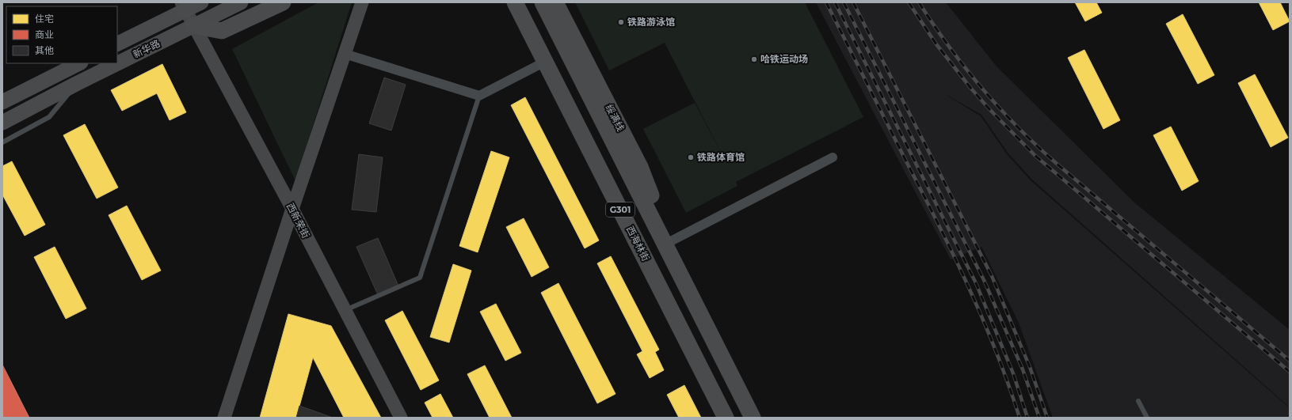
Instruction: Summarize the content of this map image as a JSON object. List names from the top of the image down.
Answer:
{
  "streets": {
    "highway": ["绥满线", "G301", "西海林街"],
    "main road": ["新华路"],
    "street": ["西新荣街"]
  },
  "crossings": [
    ["新华路", "西新荣街"],
    ["绥满线", "G301"]
  ],
  "places": ["铁路游泳馆", "哈铁运动场", "铁路体育馆"],
  "legend": ["住宅", "商业", "其他"]
}
